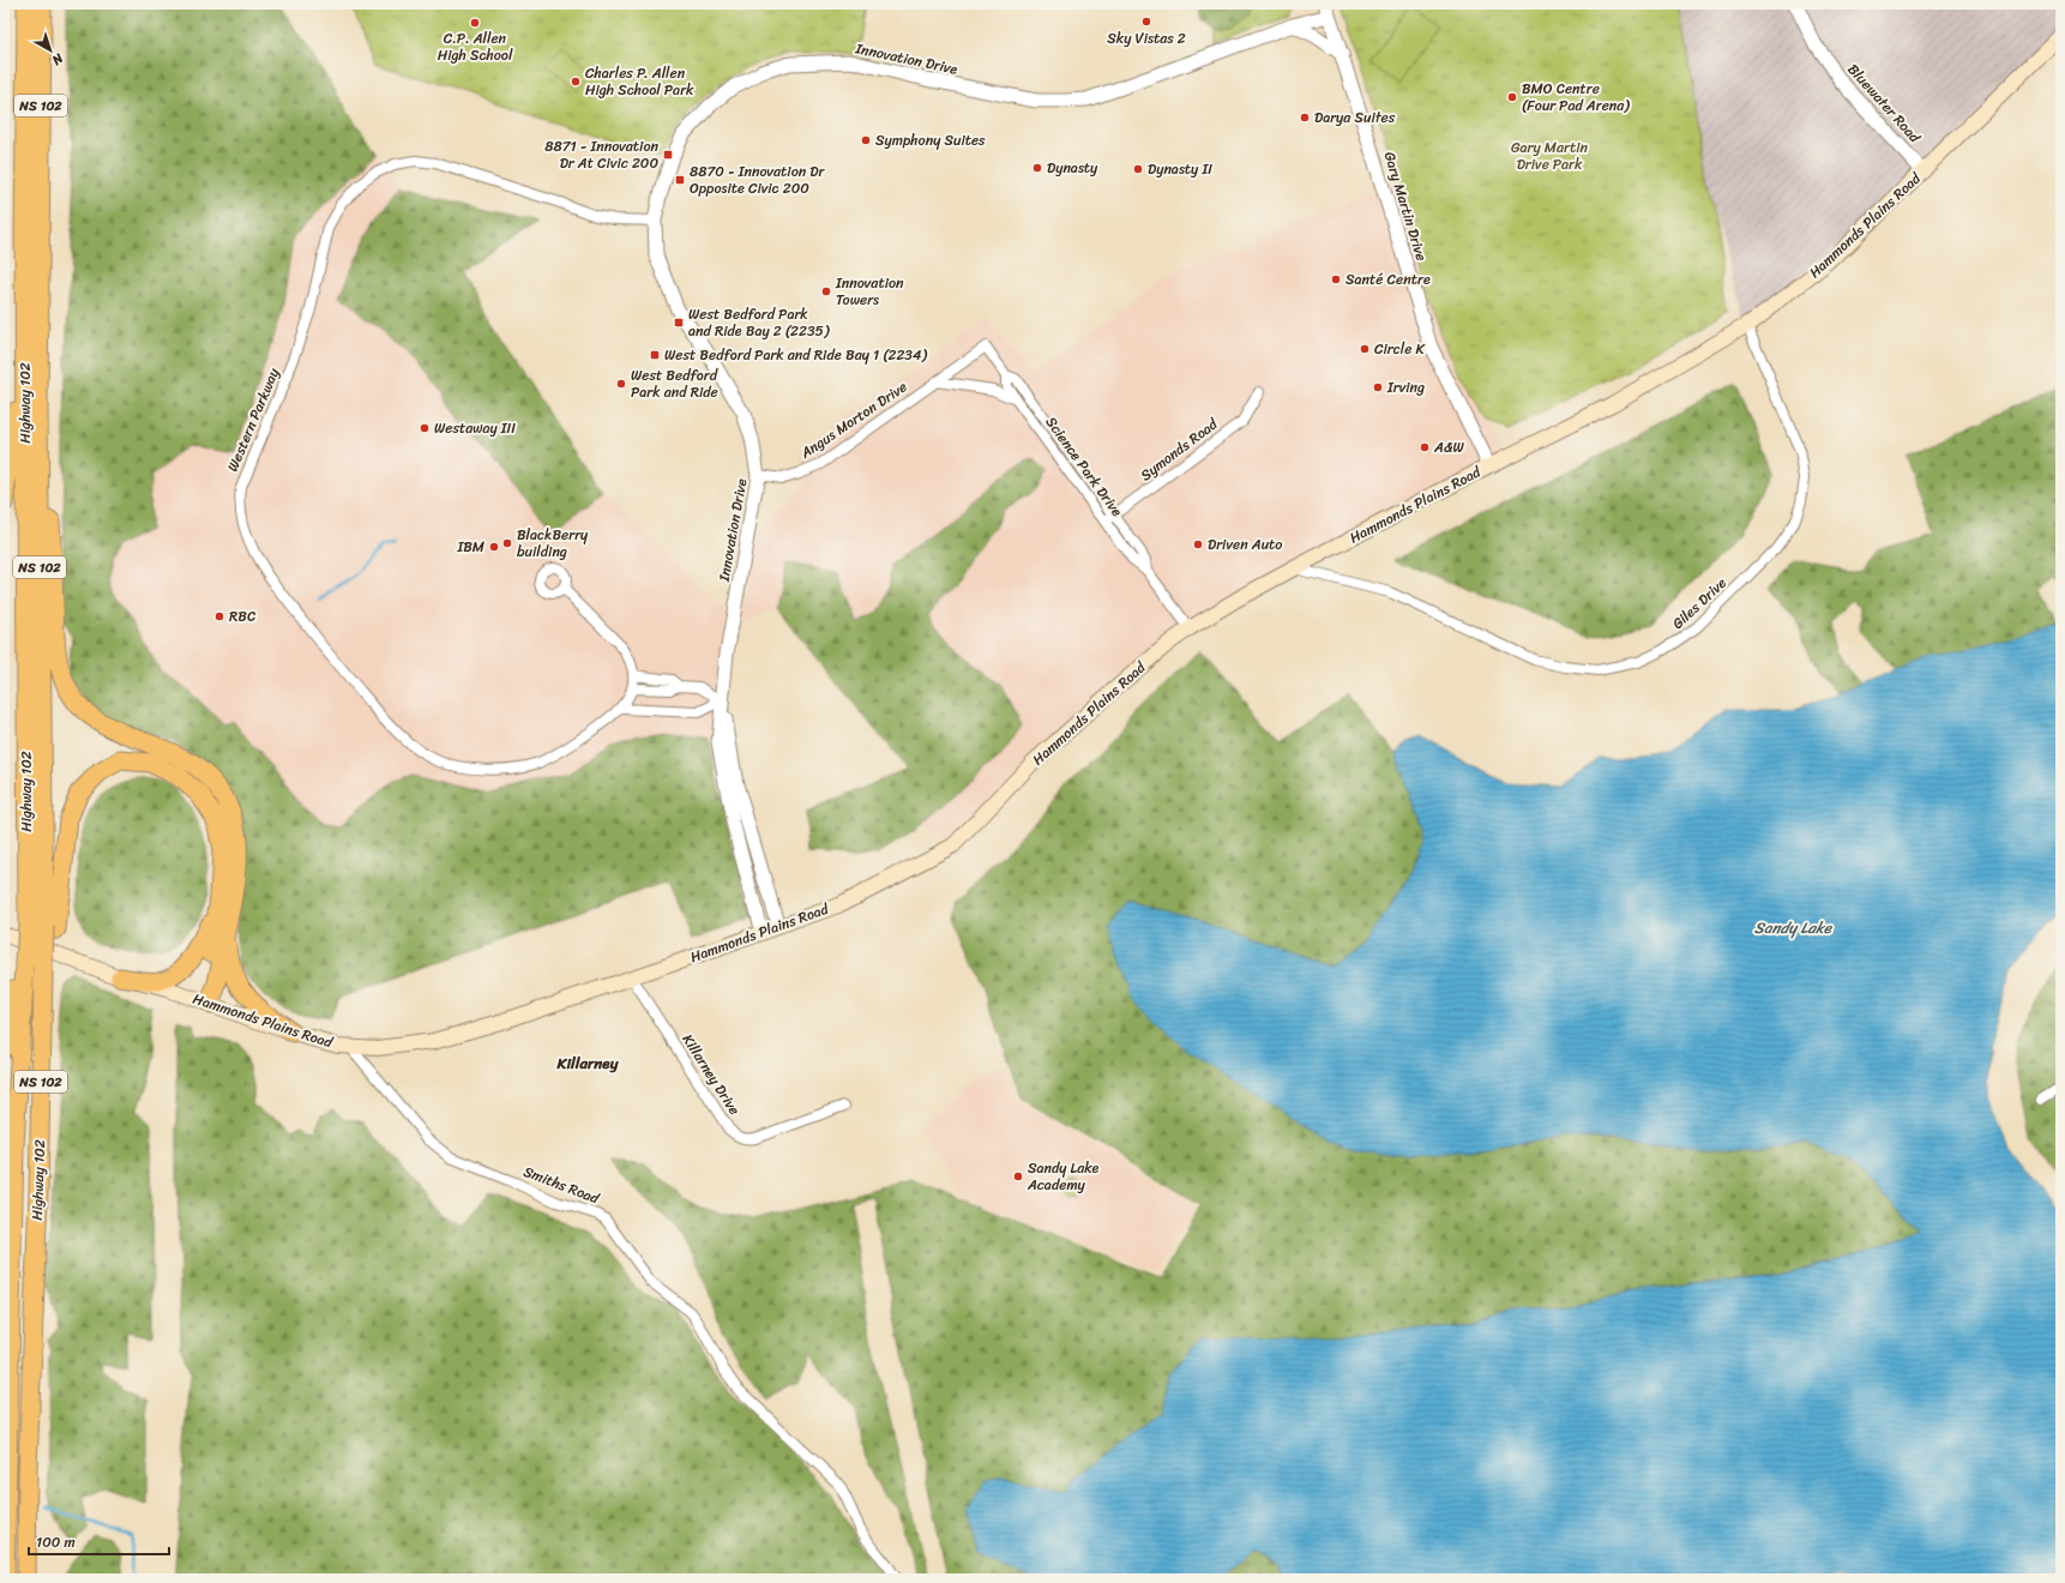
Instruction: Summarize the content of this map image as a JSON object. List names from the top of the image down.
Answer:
{
  "streets": {
    "highway": ["NS 102", "Highway 102"],
    "main road": ["Hammonds Plains Road"],
    "street": [
      "Innovation Drive",
      "Bluewater Road",
      "Gary Martin Drive",
      "Western Parkway",
      "Angus Morton Drive",
      "Symonds Road",
      "Science Park Drive",
      "Giles Drive",
      "Killarney Drive",
      "Smiths Road"
    ]
  },
  "crossings": [
    ["Innovation Drive", "Gary Martin Drive"],
    ["Innovation Drive", "Hammonds Plains Road"],
    ["Innovation Drive", "Western Parkway"],
    ["Innovation Drive", "Angus Morton Drive"],
    ["Bluewater Road", "Hammonds Plains Road"],
    ["Gary Martin Drive", "Hammonds Plains Road"],
    ["Hammonds Plains Road", "Science Park Drive"],
    ["Hammonds Plains Road", "Giles Drive"],
    ["Hammonds Plains Road", "Killarney Drive"],
    ["Hammonds Plains Road", "Smiths Road"],
    ["Angus Morton Drive", "Science Park Drive"],
    ["Symonds Road", "Science Park Drive"]
  ],
  "districts": ["Killarney"],
  "water": ["Sandy Lake"],
  "parks": ["Gary Martin Drive Park"],
  "places": {
    "other": [
      "Sky Vistas 2",
      "C.P. Allen High School",
      "Charles P. Allen High School Park",
      "BMO Centre (Four Pad Arena)",
      "Darya Suites",
      "Symphony Suites",
      "Dynasty",
      "Dynasty II",
      "Santé Centre",
      "Innovation Towers",
      "Circle K",
      "West Bedford Park and Ride",
      "Irving",
      "Westaway III",
      "A&W",
      "BlackBerry building",
      "Driven Auto",
      "IBM",
      "RBC",
      "Sandy Lake Academy"
    ],
    "transit": [
      "8871 - Innovation Dr At Civic 200",
      "8870 - Innovation Dr Opposite Civic 200",
      "West Bedford Park and Ride Bay 2 (2235)",
      "West Bedford Park and Ride Bay 1 (2234)"
    ]
  },
  "scale_bar": "100 m",
  "north": "bottom right"
}
